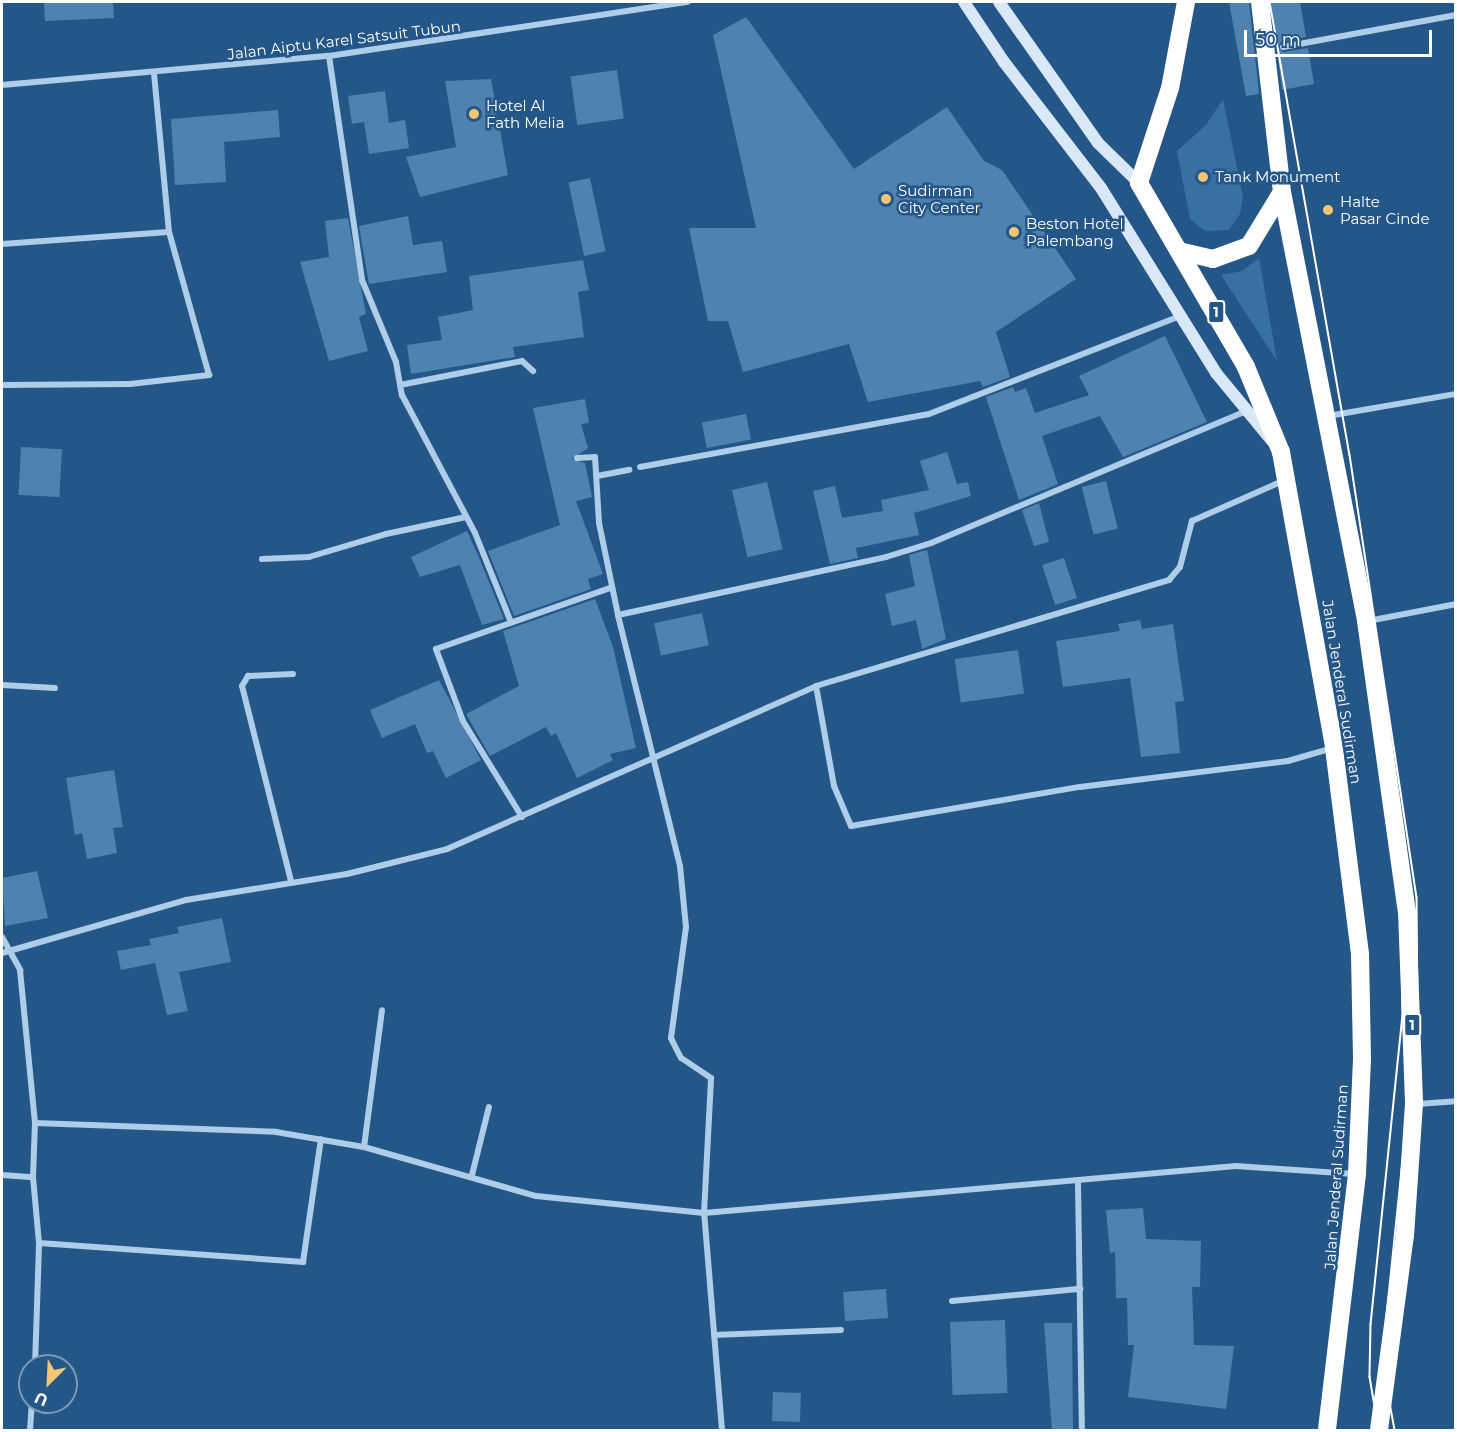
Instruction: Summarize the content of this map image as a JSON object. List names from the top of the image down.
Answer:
{
  "streets": {
    "highway": ["1", "Jalan Jenderal Sudirman"],
    "street": ["Jalan Aiptu Karel Satsuit Tubun"]
  },
  "places": [
    "Hotel Al Fath Melia",
    "Tank Monument",
    "Sudirman City Center",
    "Halte Pasar Cinde",
    "Beston Hotel Palembang"
  ],
  "scale_bar": "50 m",
  "north": "bottom left"
}
